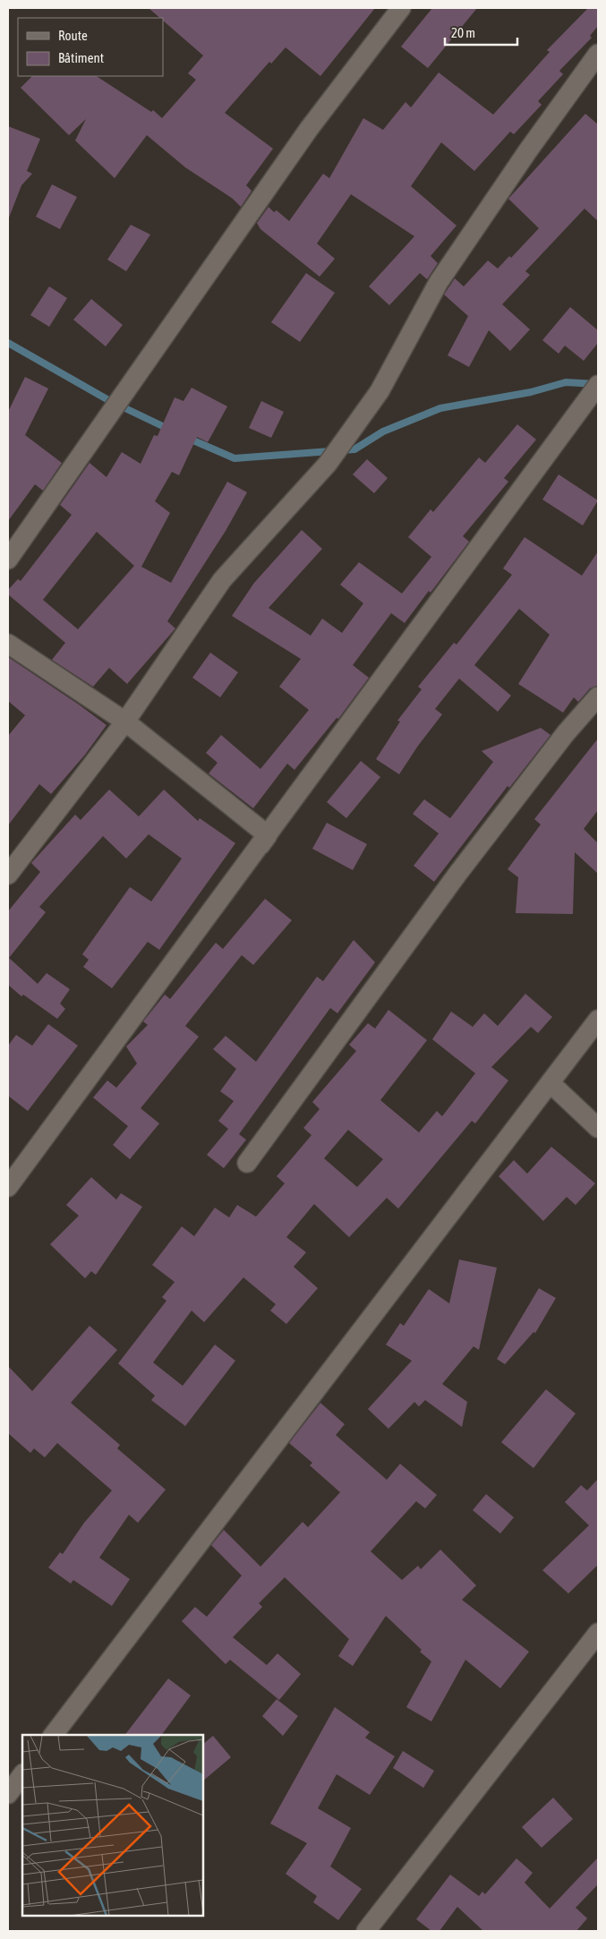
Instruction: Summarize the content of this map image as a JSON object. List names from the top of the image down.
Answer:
{
  "legend": ["Route", "Bâtiment"],
  "scale_bar": "20 m"
}
